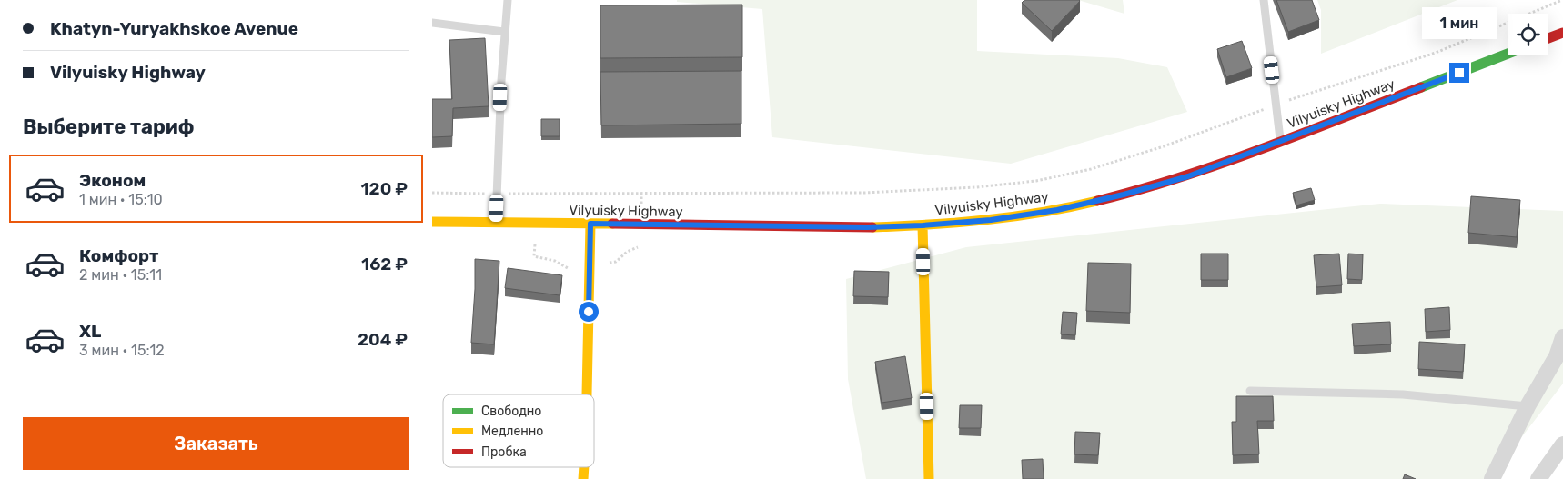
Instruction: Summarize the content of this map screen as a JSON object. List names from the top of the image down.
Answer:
{
  "streets": {
    "main road": ["Vilyuisky Highway"]
  },
  "legend": ["Свободно", "Медленно", "Пробка"],
  "page": {
    "banner": ["Khatyn-Yuryakhskoe Avenue", "Vilyuisky Highway"],
    "bubble": "1 мин",
    "heading": "Выберите тариф",
    "list": [
      {
        "name": "Эконом",
        "note": "1 мин · 15:10",
        "value": "120 ₽"
      },
      {
        "name": "Комфорт",
        "note": "2 мин · 15:11",
        "value": "162 ₽"
      },
      {
        "name": "XL",
        "note": "3 мин · 15:12",
        "value": "204 ₽"
      }
    ],
    "buttons": "Заказать"
  }
}
